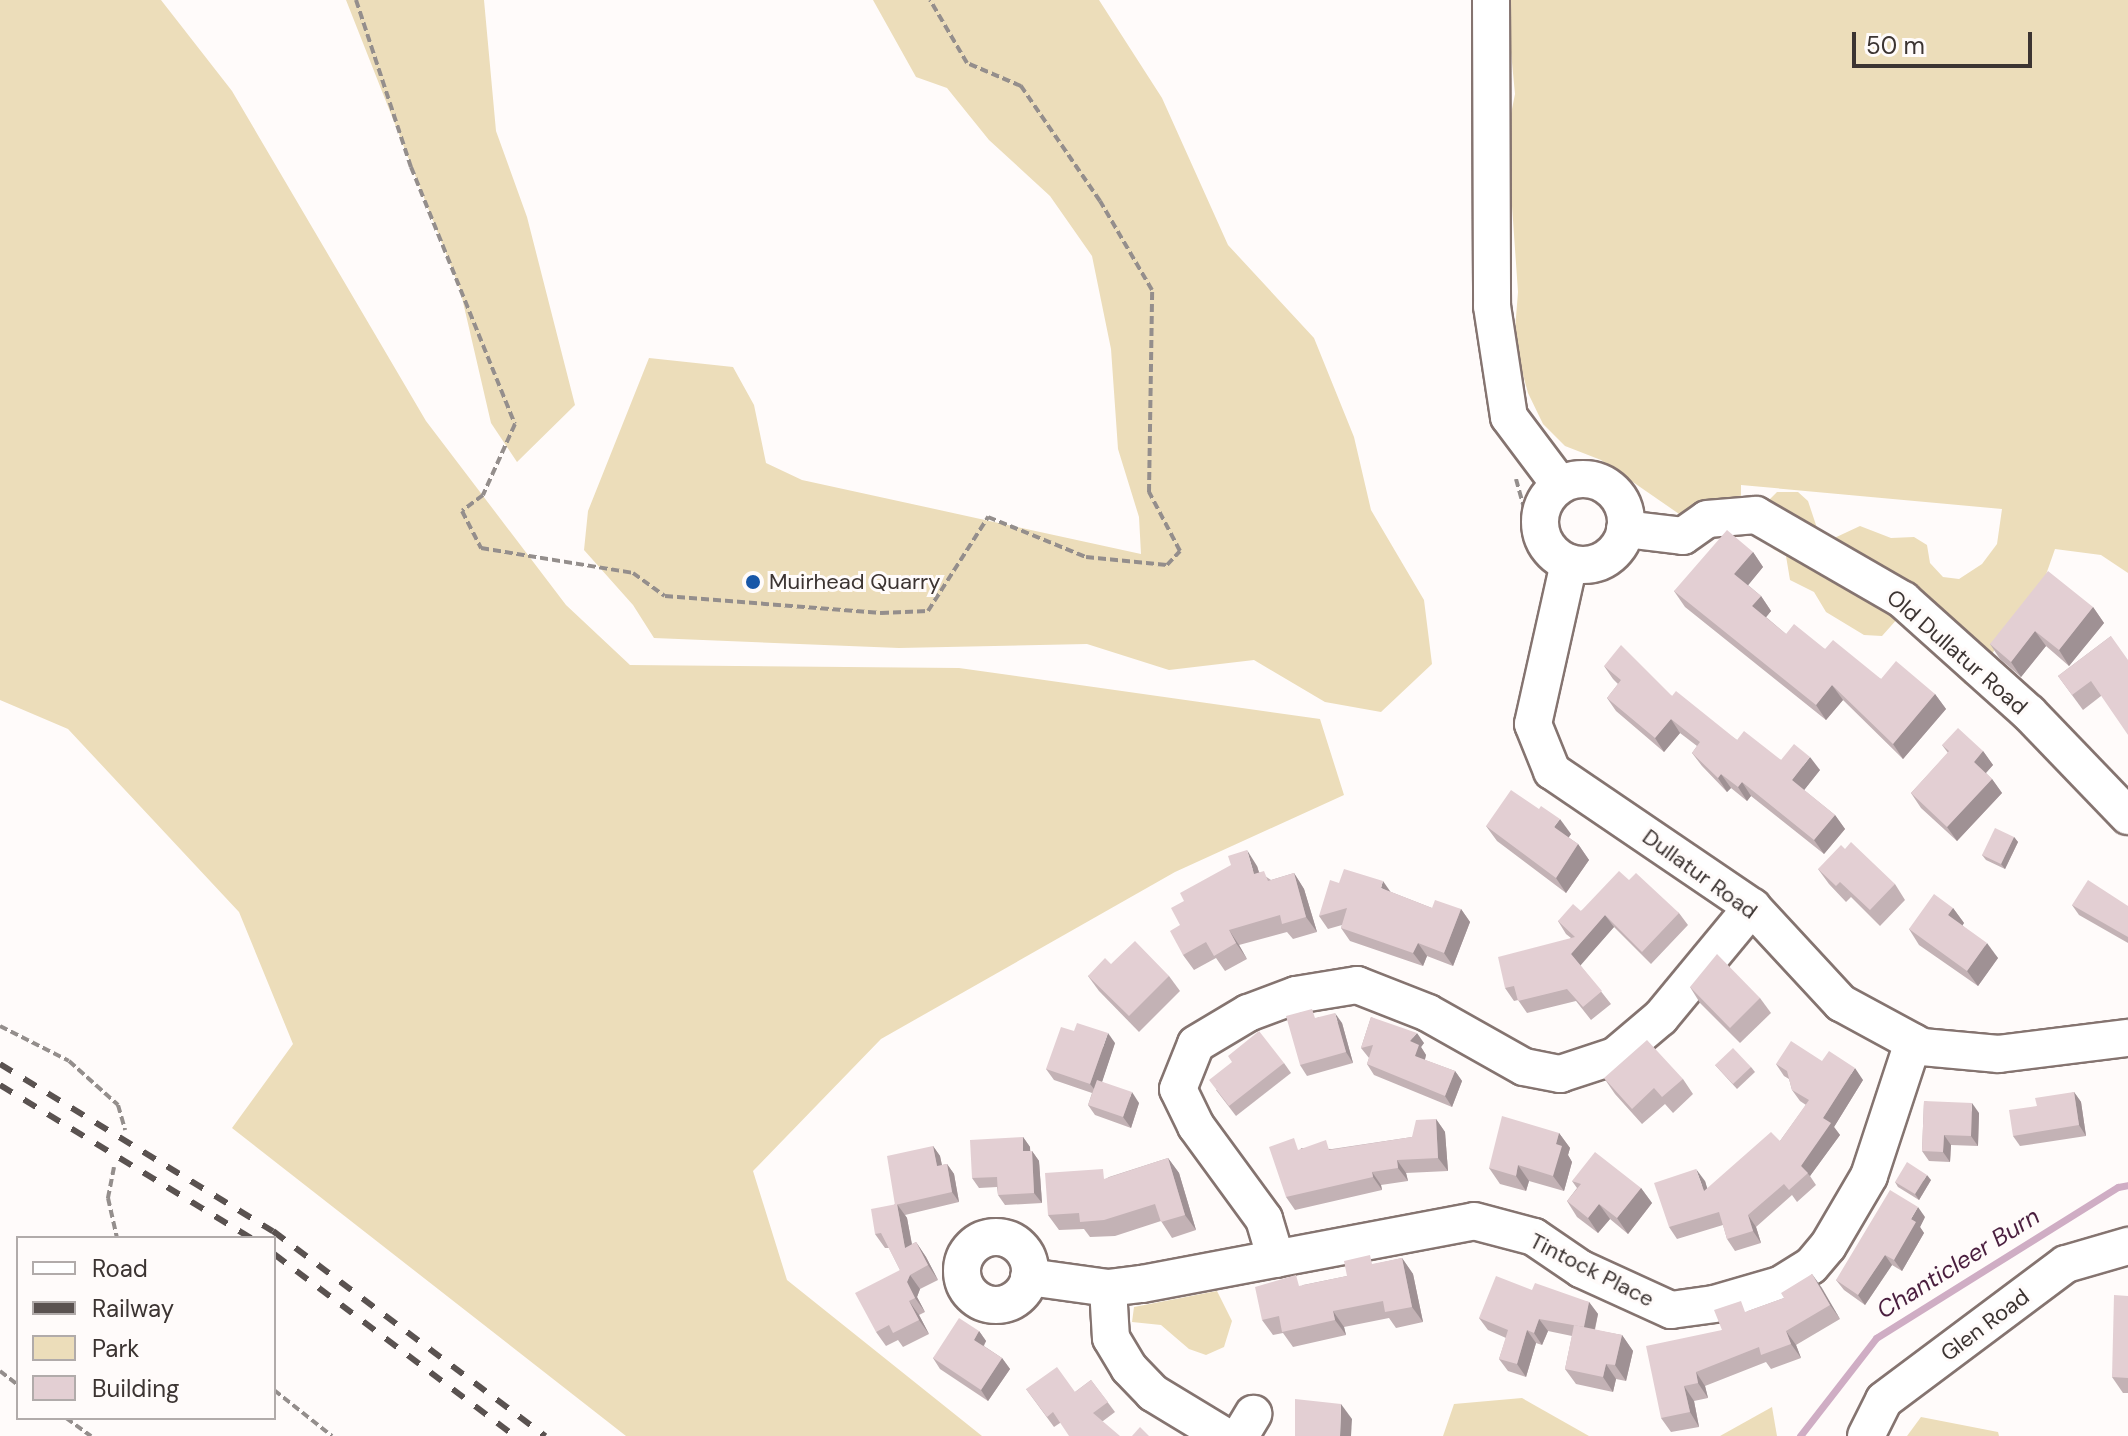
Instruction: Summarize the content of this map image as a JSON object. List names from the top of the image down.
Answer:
{
  "streets": {
    "street": [
      "Old Dullatur Road",
      "Dullatur Road",
      "Tintock Place",
      "Glen Road"
    ]
  },
  "crossings": [
    ["Old Dullatur Road", "Dullatur Road"],
    ["Dullatur Road", "Tintock Place"]
  ],
  "water": ["Chanticleer Burn"],
  "places": ["Muirhead Quarry"],
  "legend": [
    "Road",
    "Railway",
    "Park",
    "Building"
  ],
  "scale_bar": "50 m"
}
